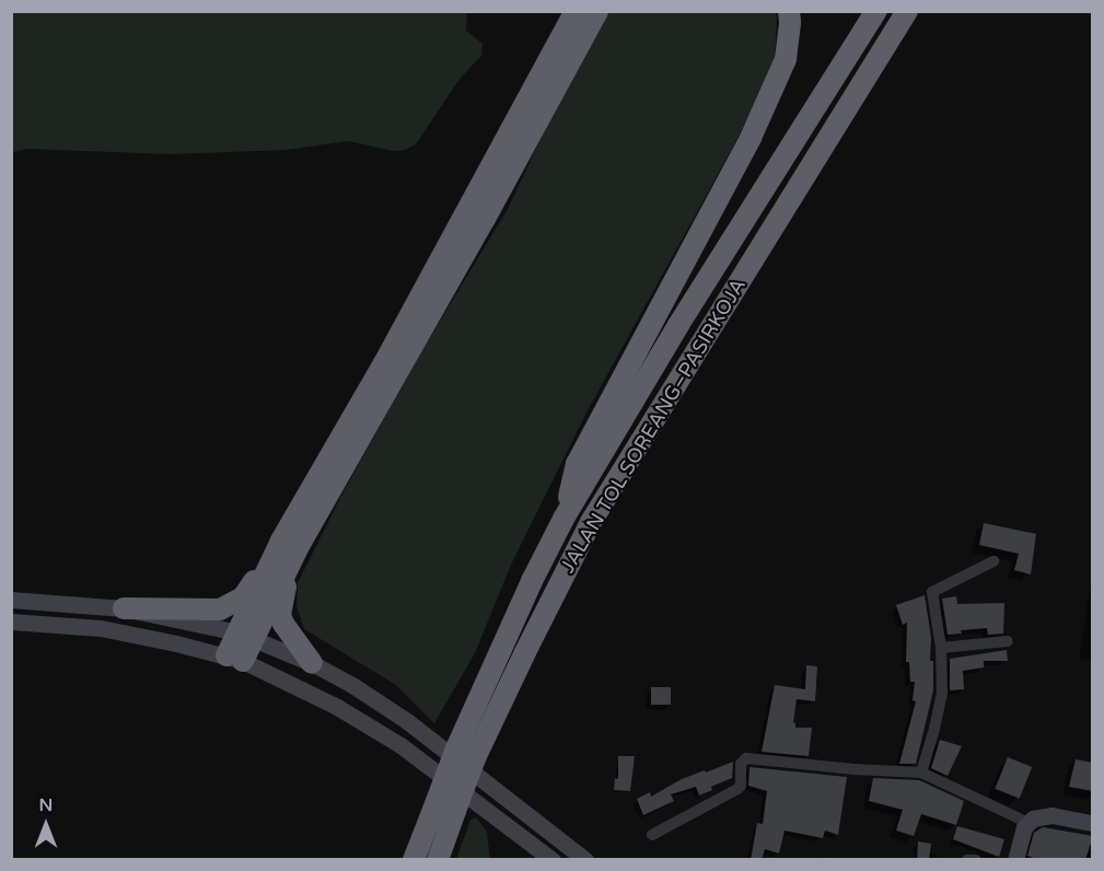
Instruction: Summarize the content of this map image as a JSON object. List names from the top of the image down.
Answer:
{
  "streets": {
    "highway": ["JALAN TOL SOREANG–PASIRKOJA"]
  },
  "north": "top"
}
